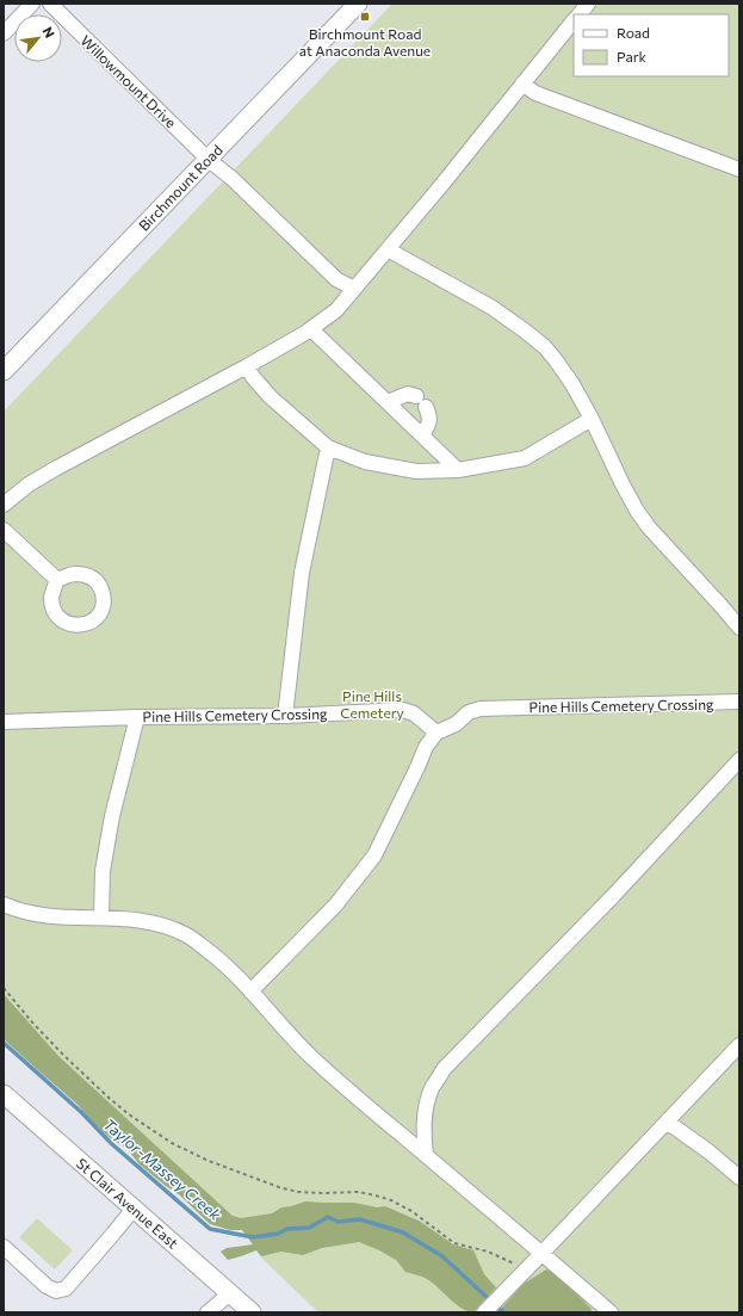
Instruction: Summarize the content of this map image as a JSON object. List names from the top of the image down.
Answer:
{
  "streets": {
    "main road": ["Birchmount Road", "St Clair Avenue East"],
    "street": ["Willowmount Drive", "Pine Hills Cemetery Crossing"]
  },
  "crossings": [
    ["Willowmount Drive", "Birchmount Road"]
  ],
  "water": ["Taylor-Massey Creek"],
  "parks": ["Pine Hills Cemetery"],
  "places": {
    "transit": ["Birchmount Road at Anaconda Avenue"]
  },
  "legend": ["Road", "Park"],
  "north": "top right"
}
